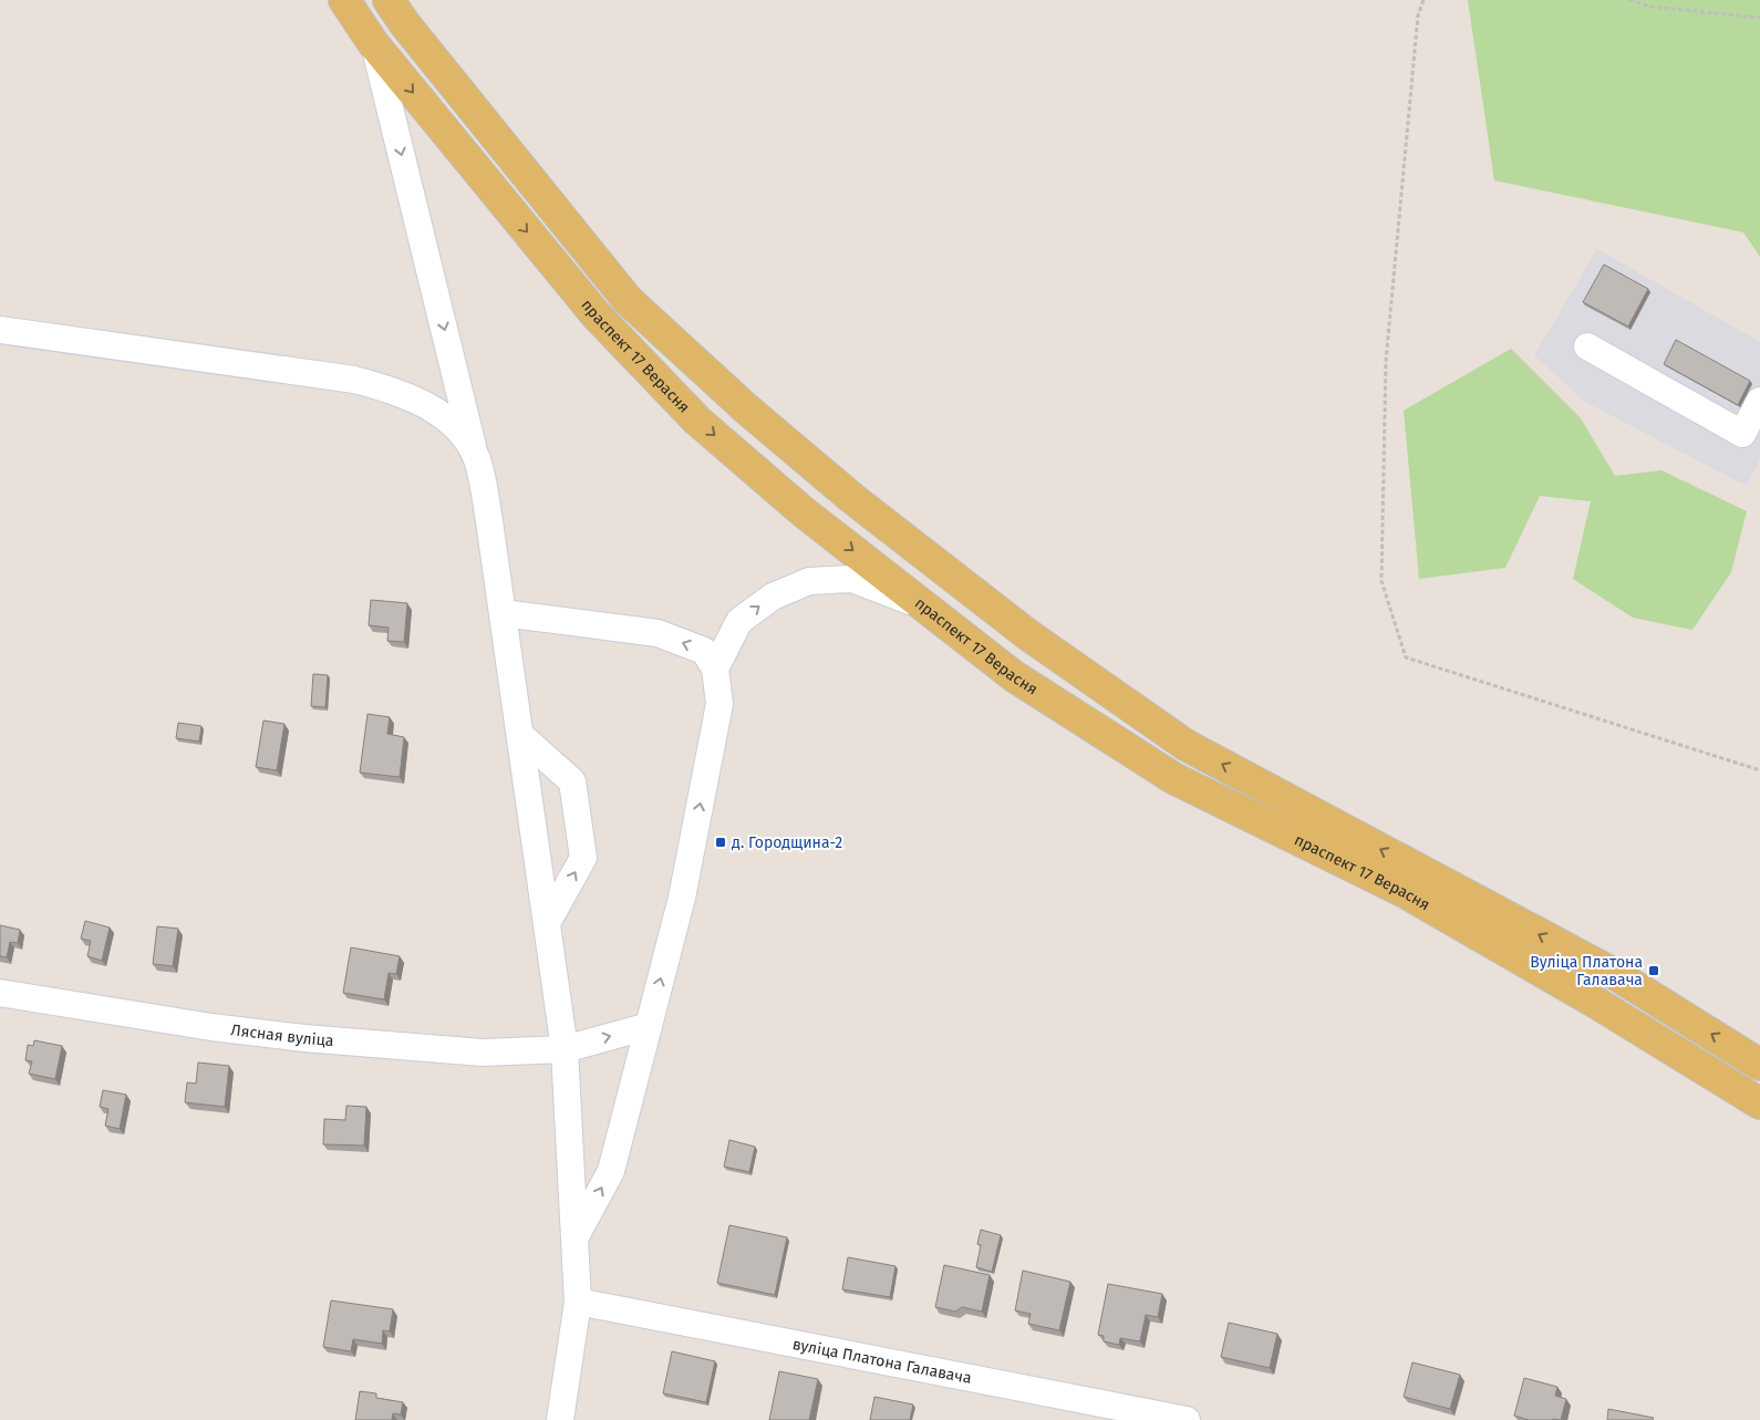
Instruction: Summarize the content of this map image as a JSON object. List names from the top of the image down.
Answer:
{
  "streets": {
    "main road": ["праспект 17 Верасня"],
    "street": ["Лясная вуліца", "вуліца Платона Галавача"]
  },
  "places": {
    "transit": ["д. Городщина-2", "Вуліца Платона Галавача"]
  }
}
